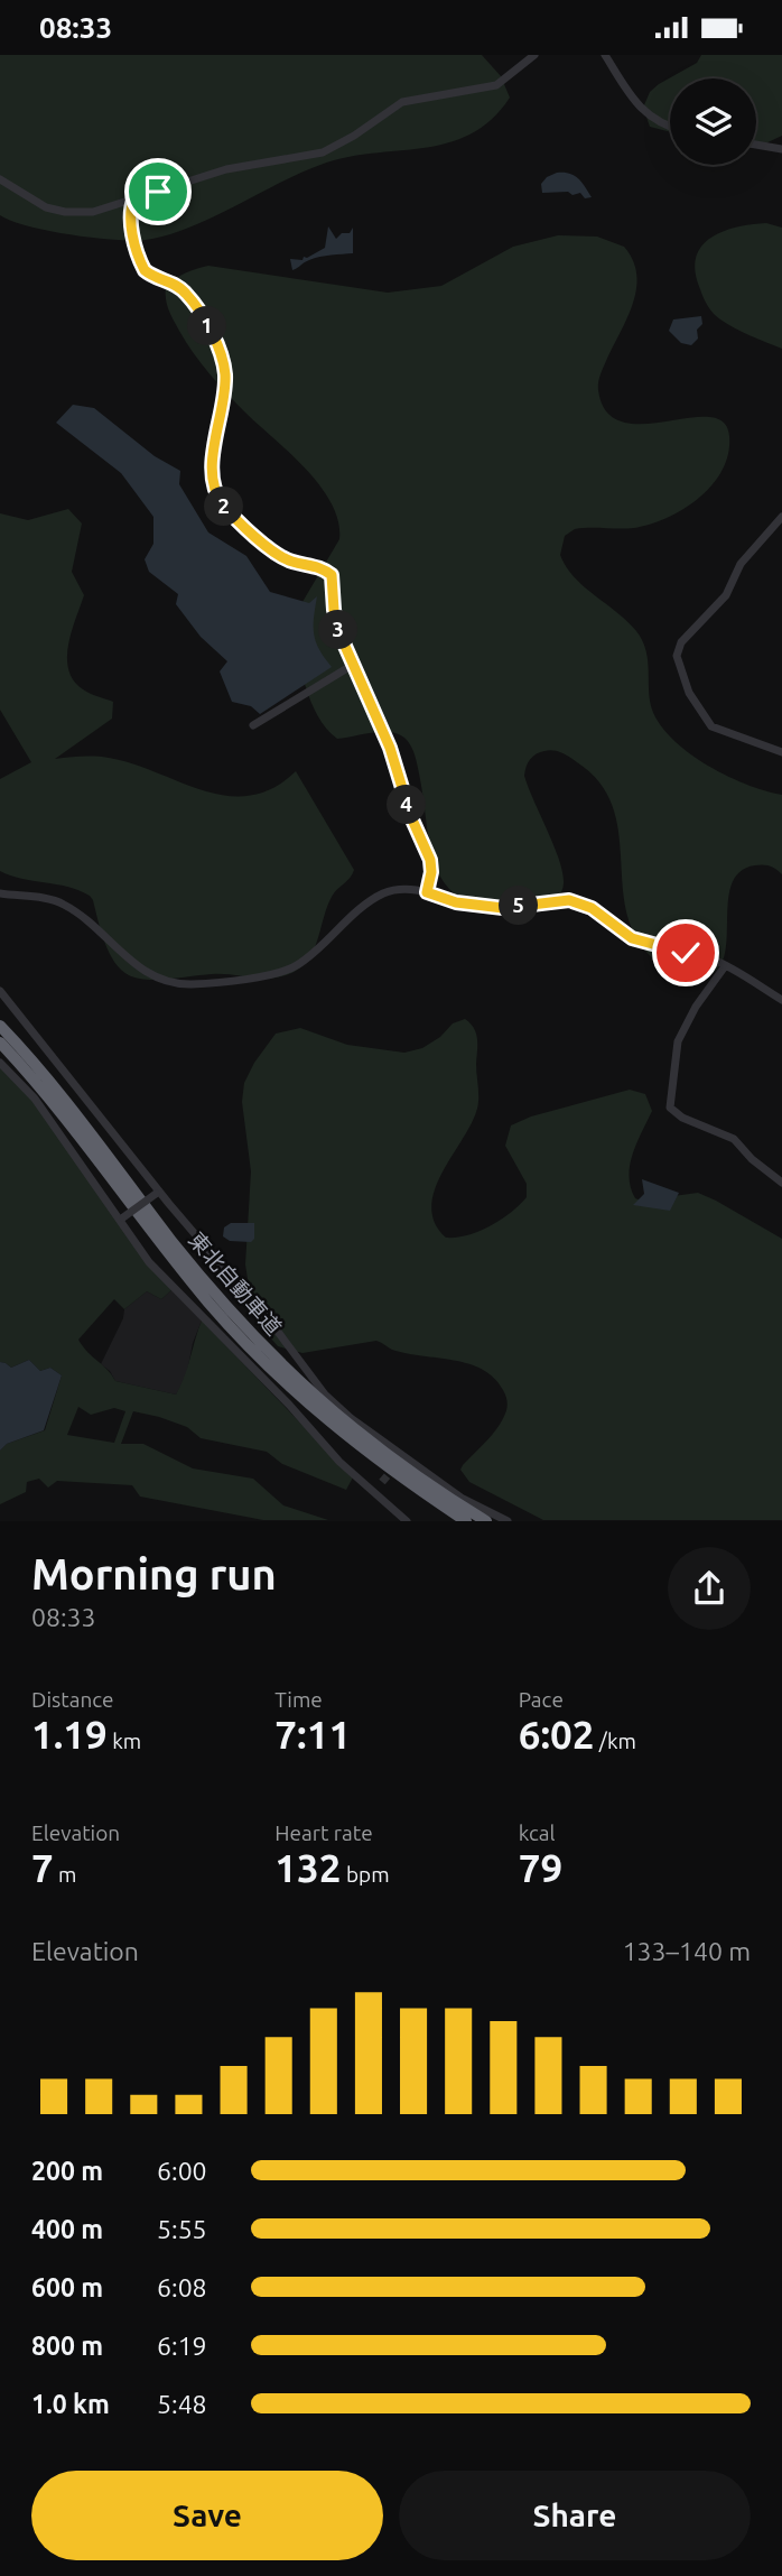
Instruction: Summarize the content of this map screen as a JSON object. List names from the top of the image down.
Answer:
{
  "streets": {
    "highway": ["東北自動車道"]
  },
  "page": {
    "status": "08:33",
    "pins": [
      "1",
      "2",
      "3",
      "4",
      "5"
    ],
    "heading": ["Morning run", "08:33"],
    "stats": [
      ["Distance", "1.19 km"],
      ["Time", "7:11"],
      ["Pace", "6:02 /km"],
      ["Elevation", "7 m"],
      ["Heart rate", "132 bpm"],
      ["kcal", "79"]
    ],
    "chart": ["Elevation", "133–140 m"],
    "list": [
      {
        "name": "200 m",
        "note": "6:00"
      },
      {
        "name": "400 m",
        "note": "5:55"
      },
      {
        "name": "600 m",
        "note": "6:08"
      },
      {
        "name": "800 m",
        "note": "6:19"
      },
      {
        "name": "1.0 km",
        "note": "5:48"
      }
    ],
    "buttons": ["Save", "Share"]
  }
}
